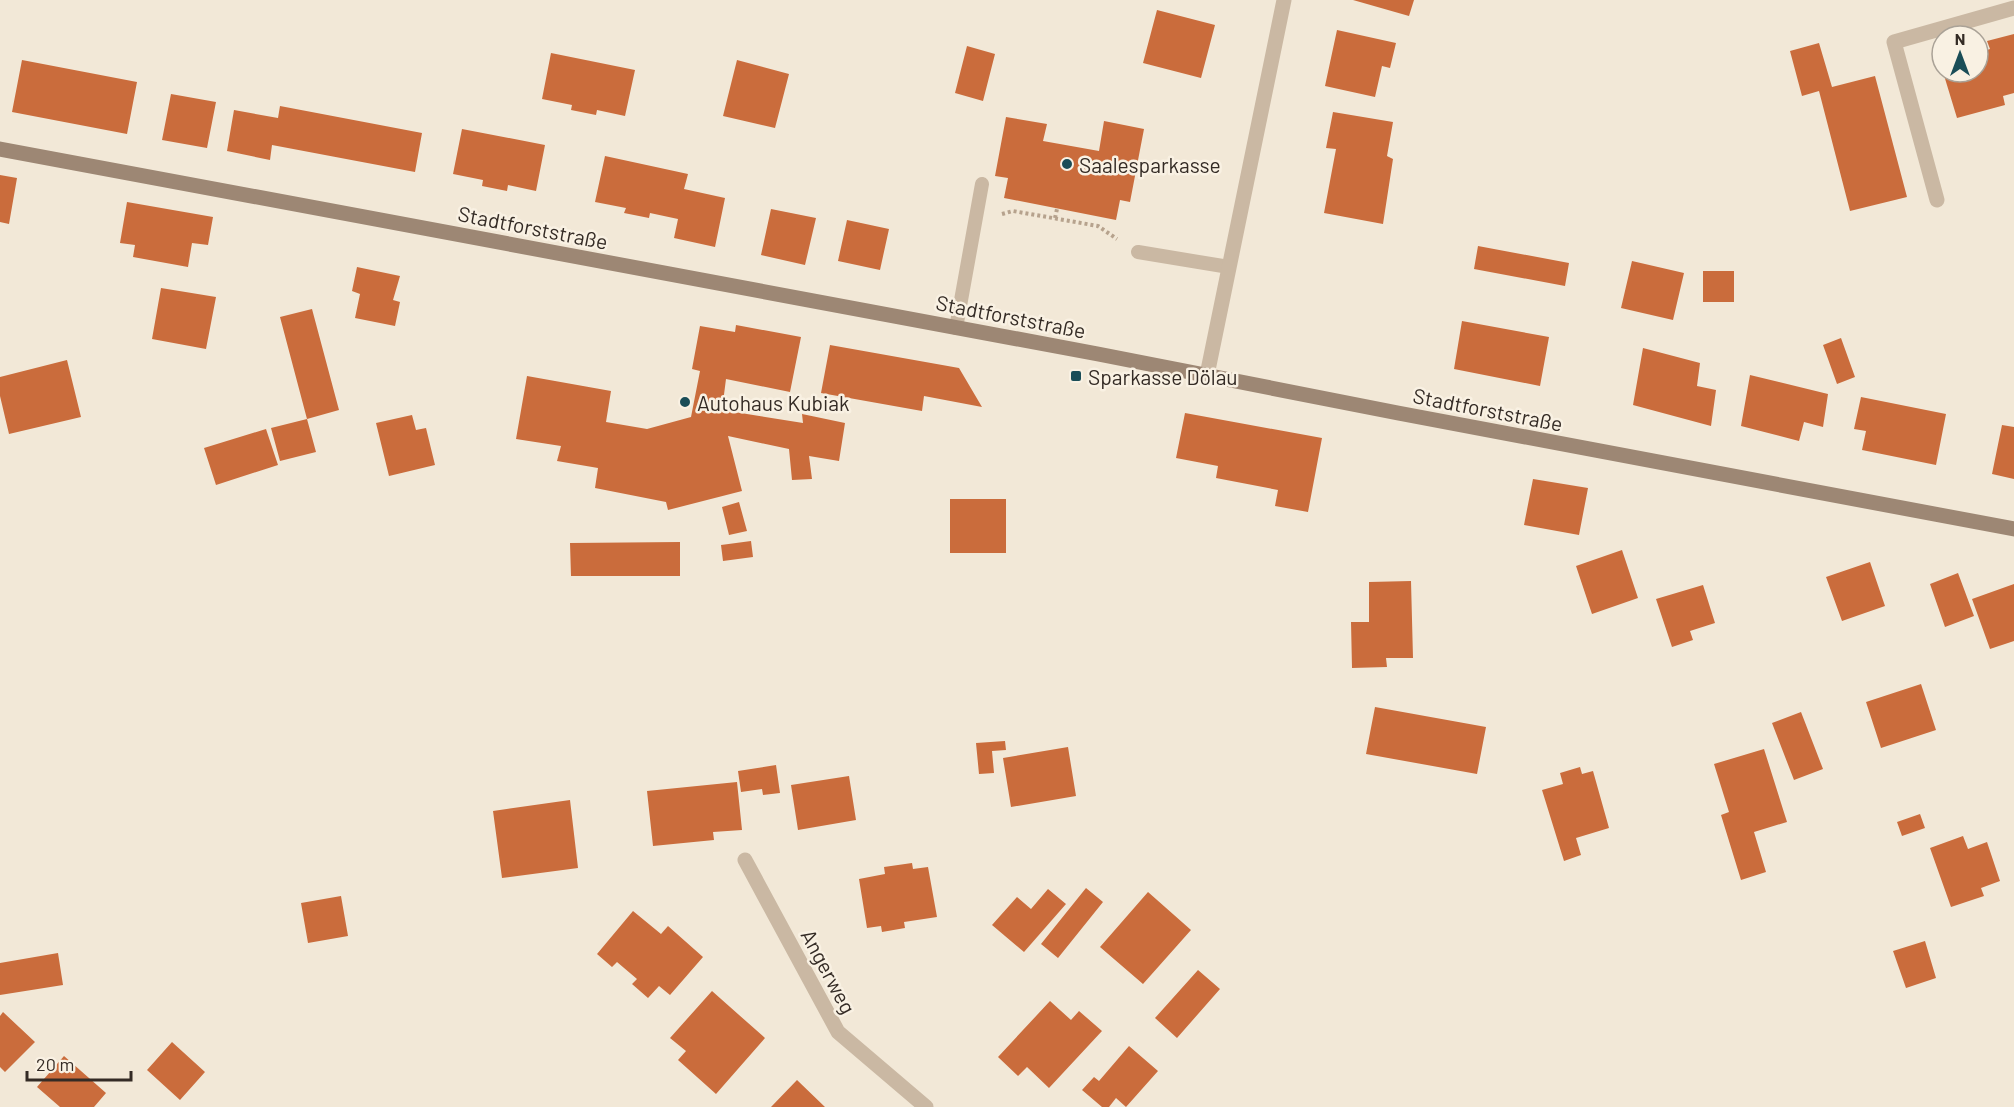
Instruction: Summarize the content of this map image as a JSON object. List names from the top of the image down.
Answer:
{
  "streets": {
    "main road": ["Stadtforststraße"],
    "street": ["Angerweg"]
  },
  "places": {
    "other": ["Saalesparkasse", "Autohaus Kubiak"],
    "transit": ["Sparkasse Dölau"]
  },
  "scale_bar": "20 m",
  "north": "top"
}
